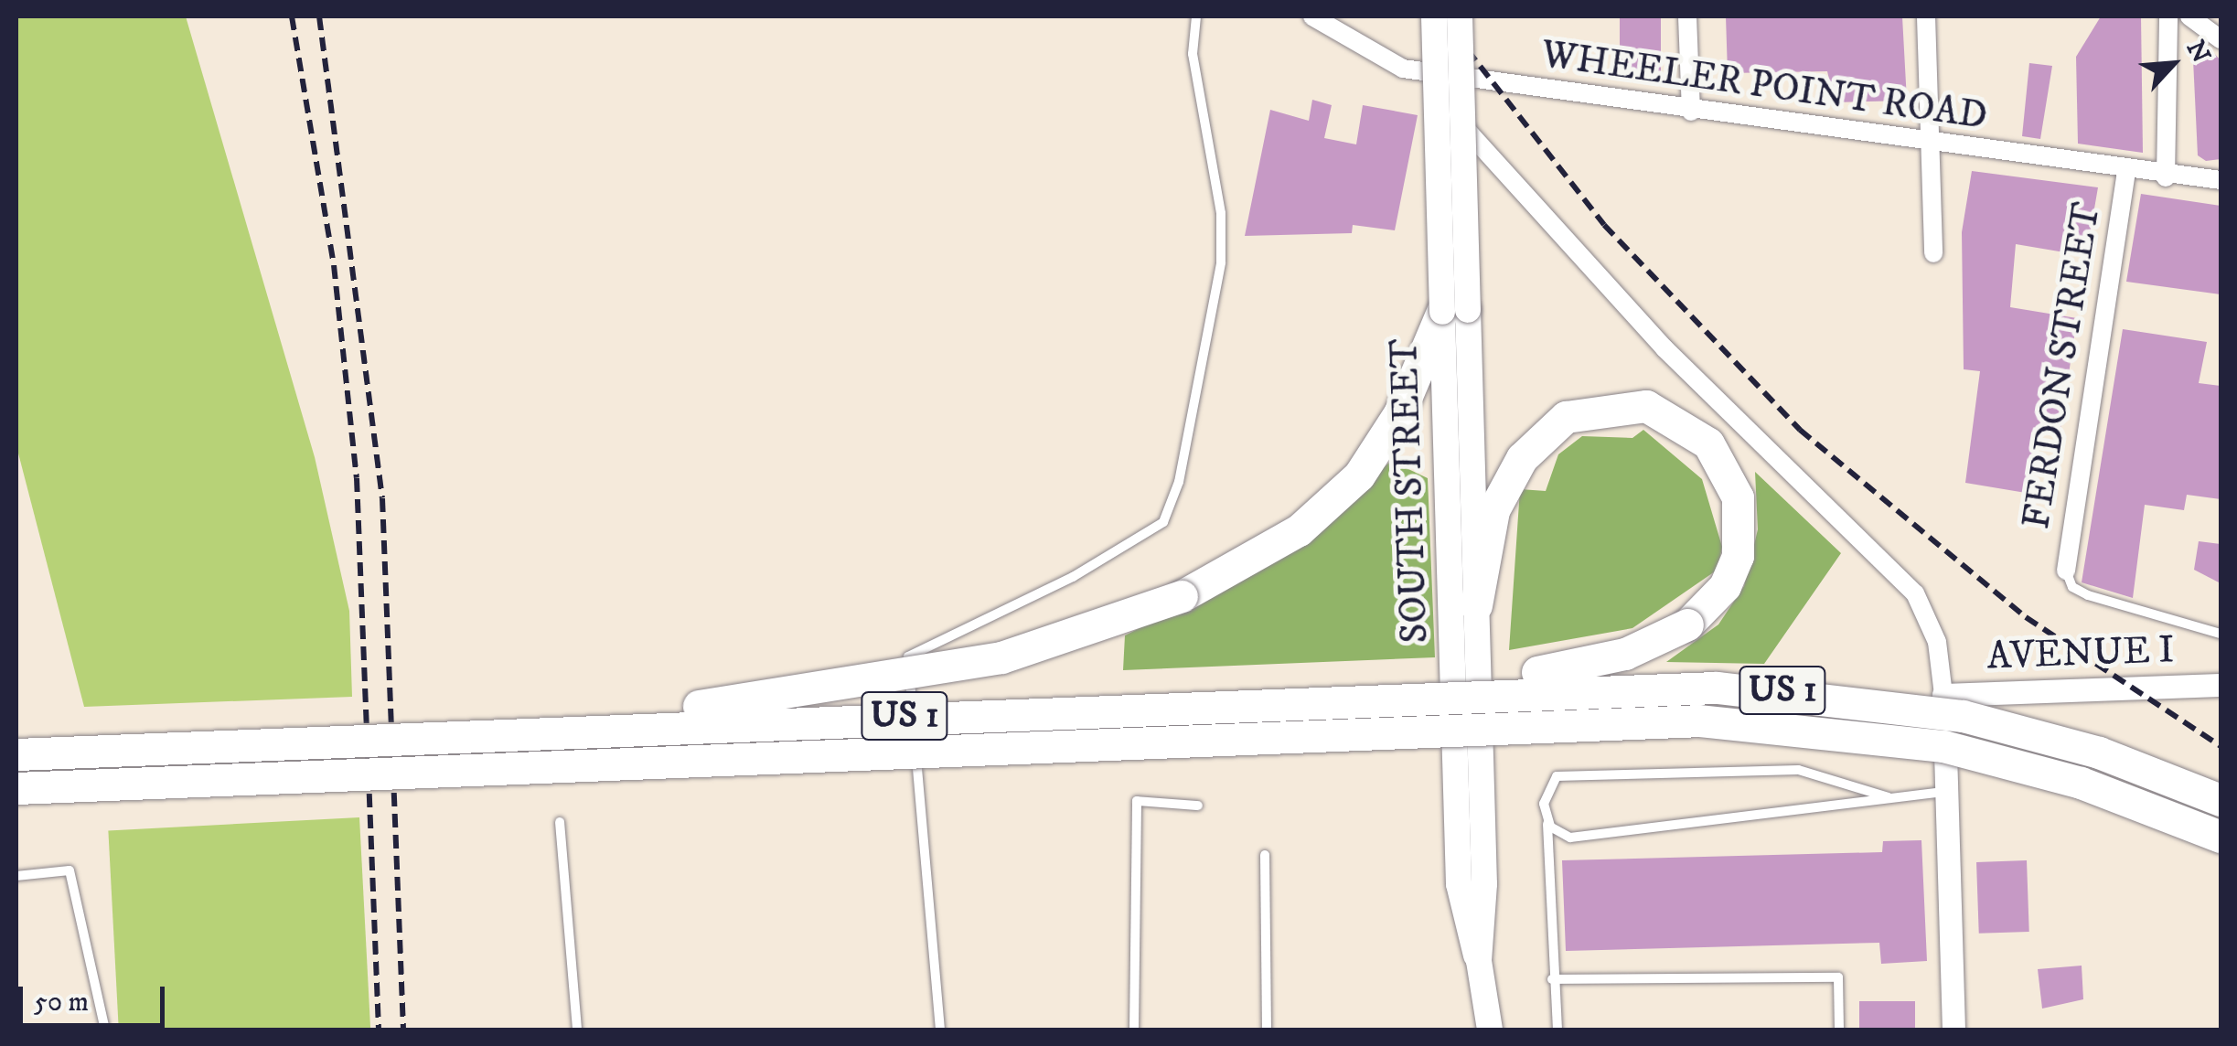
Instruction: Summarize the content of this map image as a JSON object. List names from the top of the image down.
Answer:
{
  "streets": {
    "highway": ["US 1"],
    "main road": ["SOUTH STREET"],
    "street": ["WHEELER POINT ROAD", "FERDON STREET", "AVENUE I"]
  },
  "crossings": [
    ["WHEELER POINT ROAD", "FERDON STREET"]
  ],
  "scale_bar": "50 m",
  "north": "top right"
}
